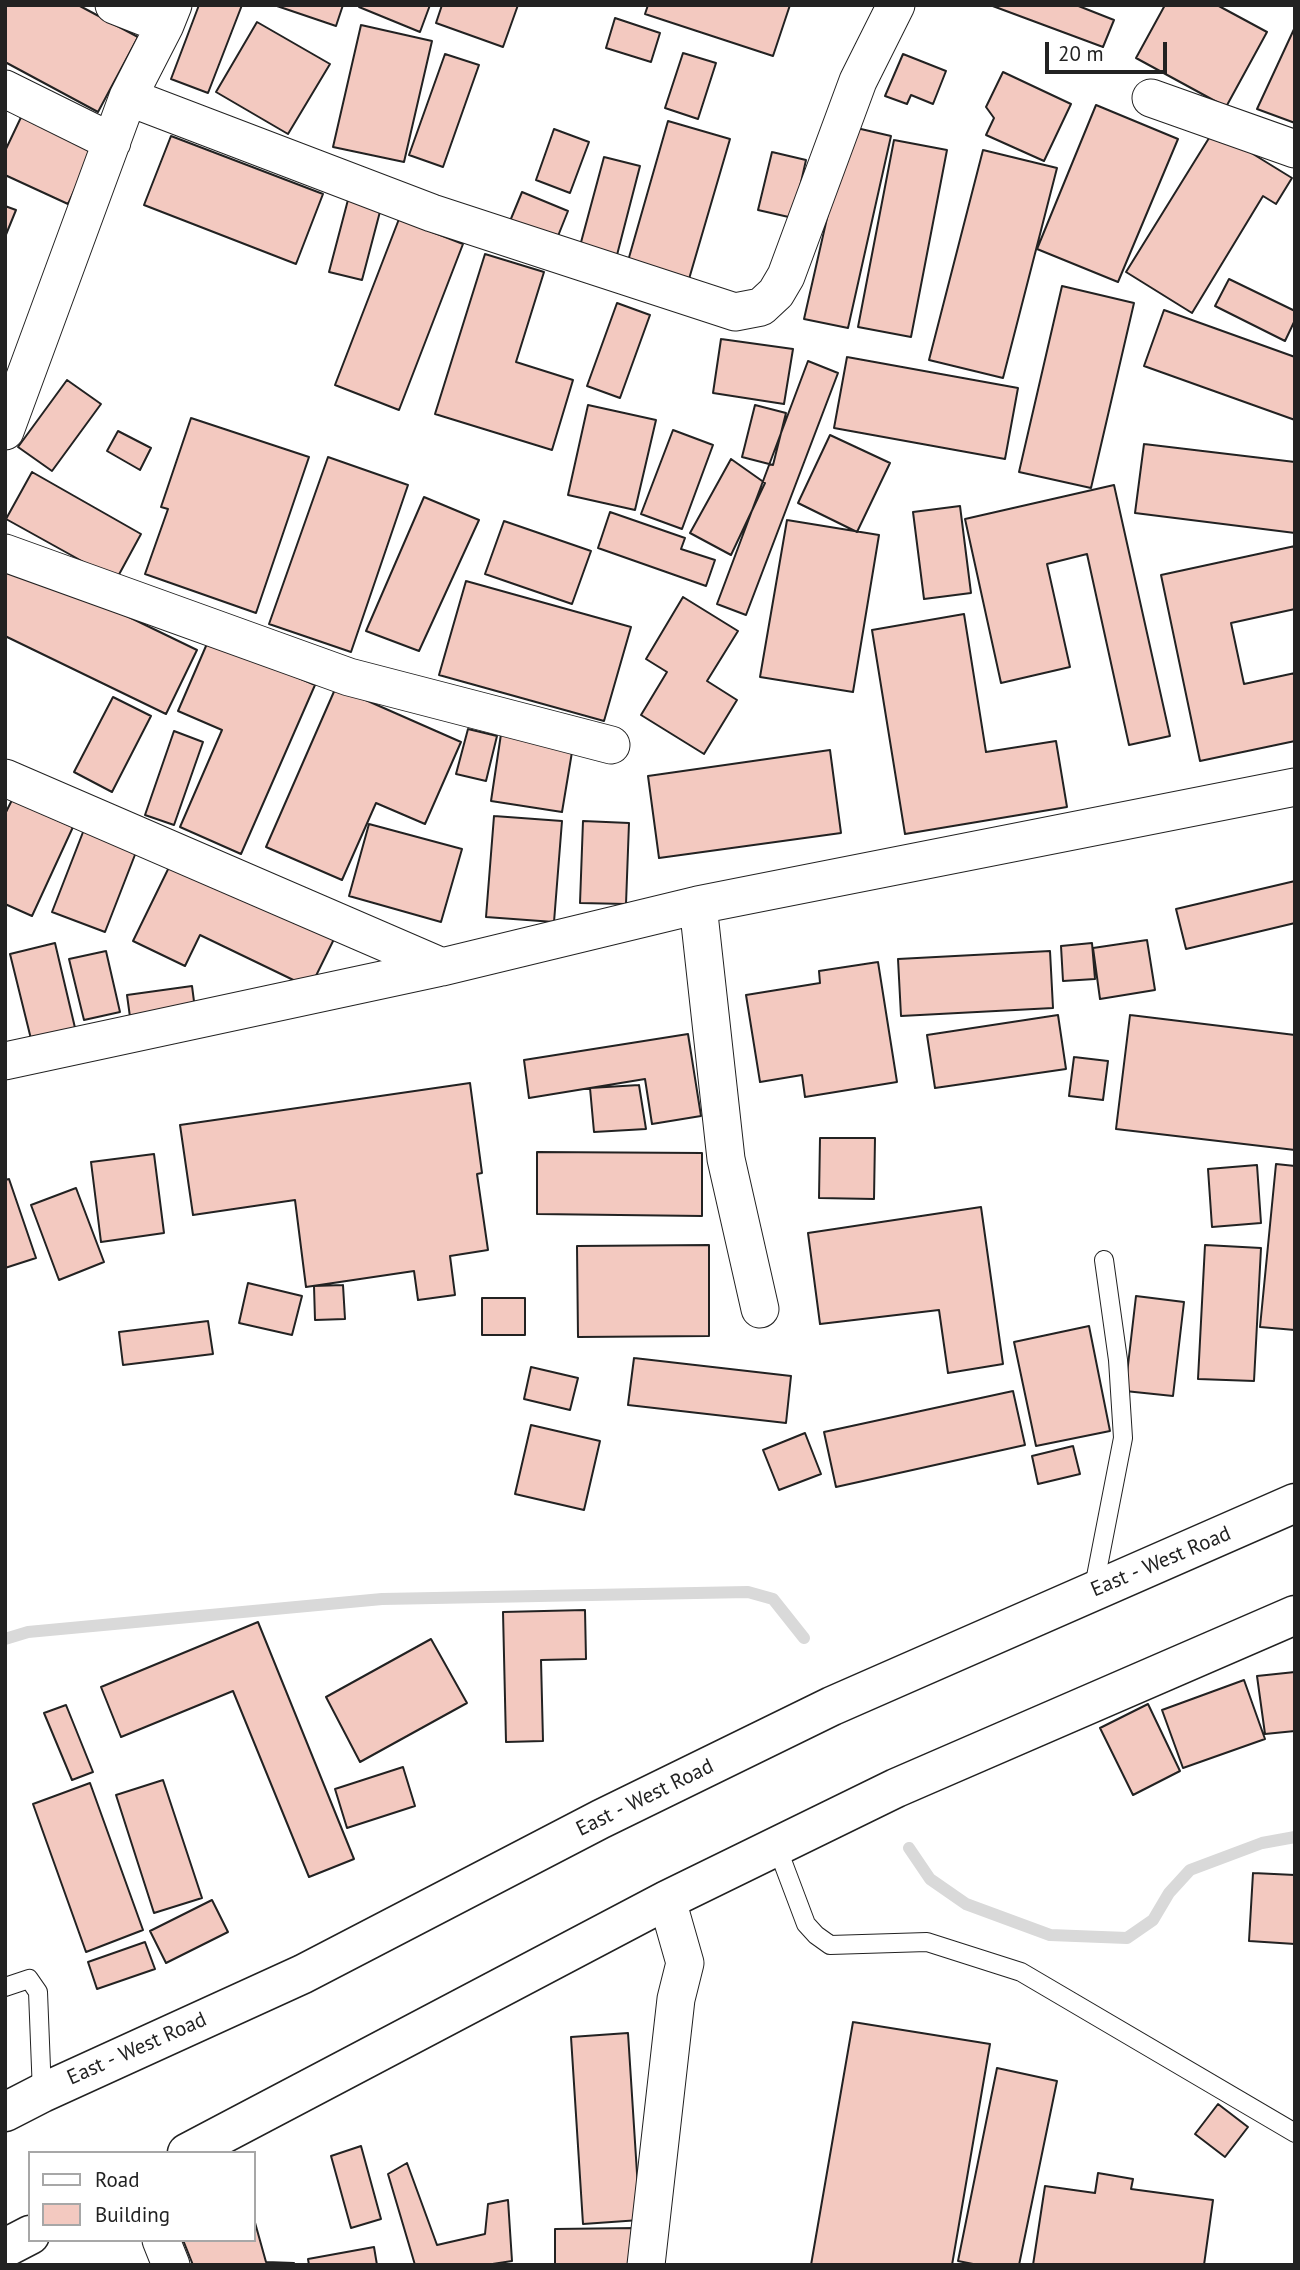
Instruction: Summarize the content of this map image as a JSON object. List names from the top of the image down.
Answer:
{
  "streets": {
    "main road": ["East - West Road"]
  },
  "legend": ["Road", "Building"],
  "scale_bar": "20 m"
}
